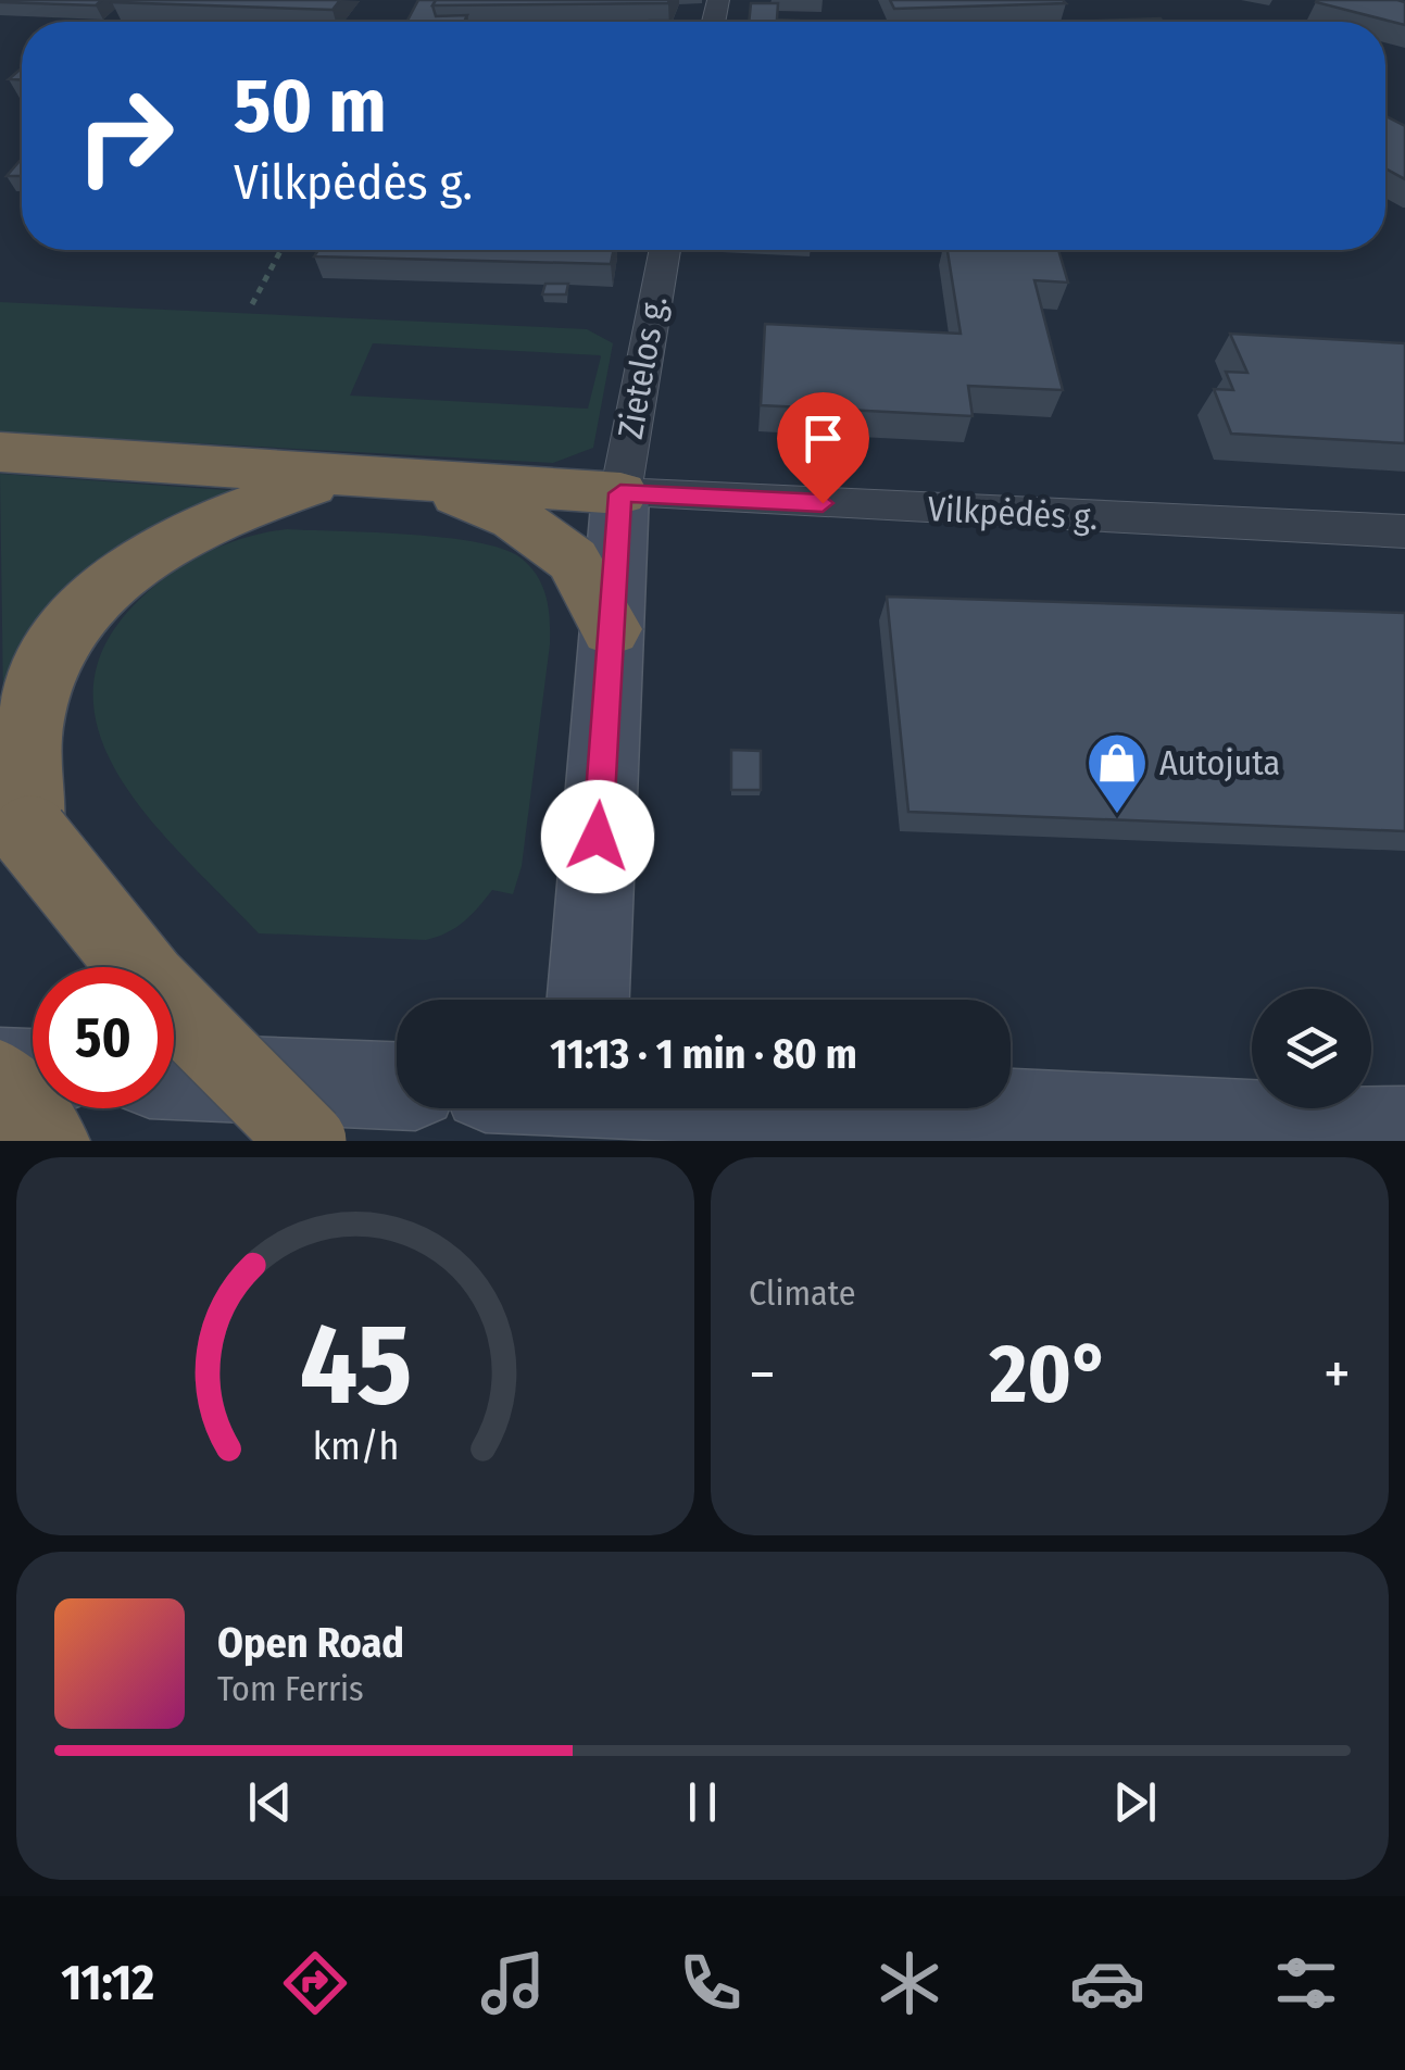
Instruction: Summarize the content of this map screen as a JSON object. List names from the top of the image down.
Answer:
{
  "streets": {
    "main road": ["Zietelos g."],
    "street": ["Vilkpėdės g."]
  },
  "crossings": [
    ["Zietelos g.", "Vilkpėdės g."]
  ],
  "places": {
    "shop": ["Autojuta"]
  },
  "page": {
    "turn": ["50 m", "Vilkpėdės g."],
    "limit": "50",
    "trip": "11:13 · 1 min · 80 m",
    "tile": "Climate",
    "heat": ["−", "20°", "+"],
    "song": ["Open Road", "Tom Ferris"],
    "tabs": "11:12",
    "gauge": ["45", "km/h"]
  }
}
